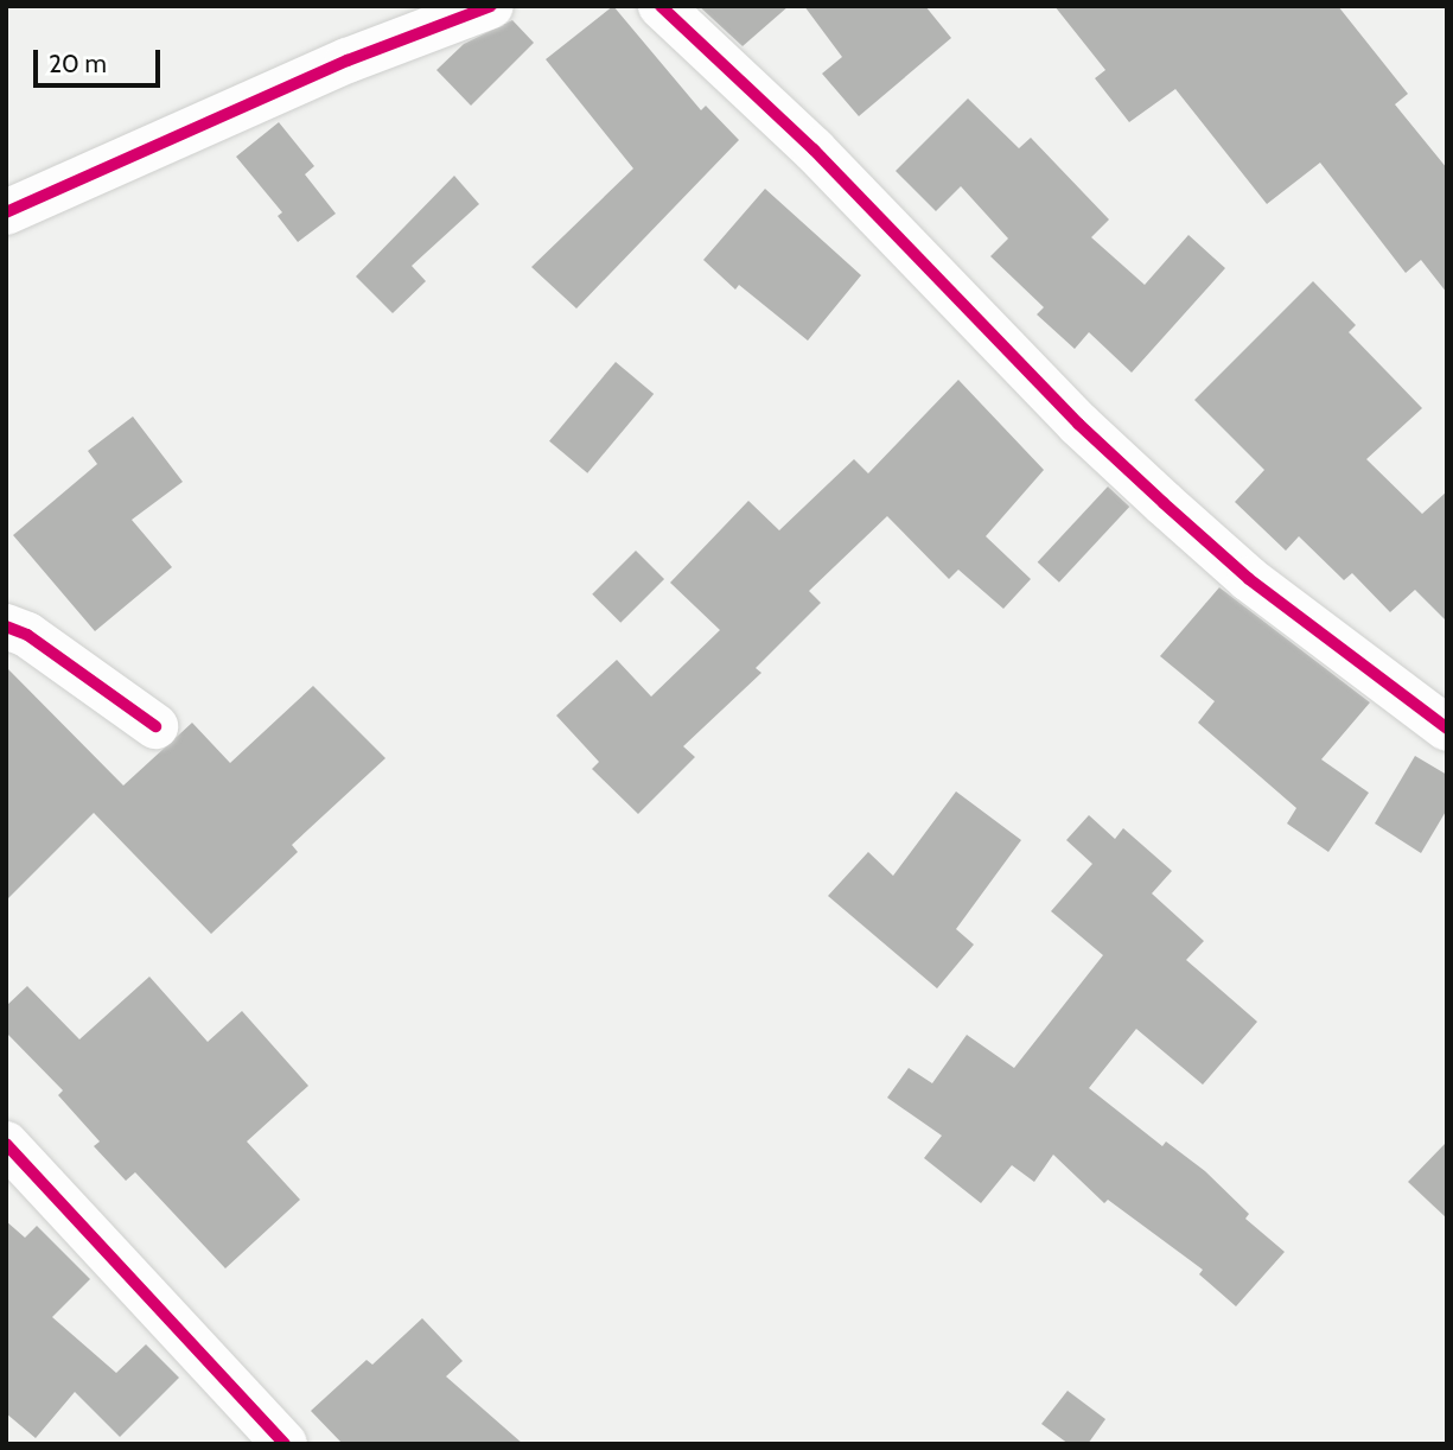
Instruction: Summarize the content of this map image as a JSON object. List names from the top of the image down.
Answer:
{
  "scale_bar": "20 m"
}
